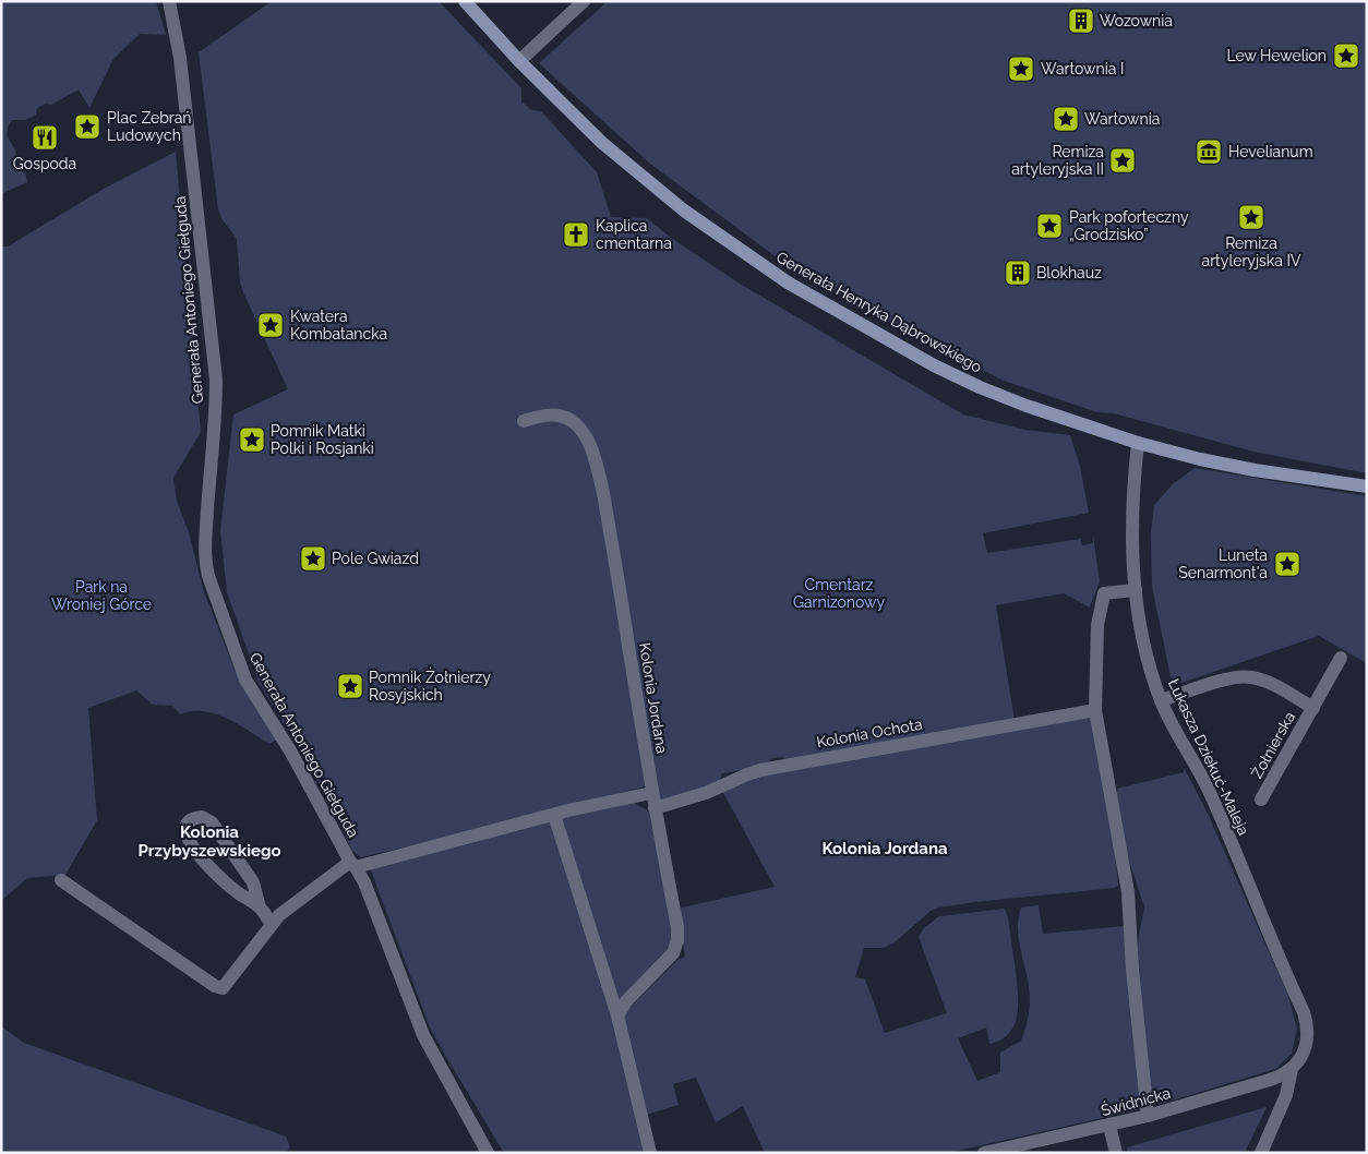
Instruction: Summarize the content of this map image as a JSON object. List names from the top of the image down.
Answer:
{
  "streets": {
    "street": [
      "Generała Antoniego Giełguda",
      "Generała Henryka Dąbrowskiego",
      "Kolonia Jordana",
      "Kolonia Ochota",
      "Żołnierska",
      "Łukasza Dziekuć-Maleja",
      "Świdnicka"
    ]
  },
  "crossings": [
    ["Generała Henryka Dąbrowskiego", "Łukasza Dziekuć-Maleja"],
    ["Kolonia Jordana", "Kolonia Ochota"],
    ["Żołnierska", "Łukasza Dziekuć-Maleja"],
    ["Łukasza Dziekuć-Maleja", "Świdnicka"]
  ],
  "districts": ["Kolonia Przybyszewskiego", "Kolonia Jordana"],
  "parks": ["Cmentarz Garnizonowy", "Park na Wroniej Górce"],
  "places": {
    "building": ["Wozownia", "Blokhauz"],
    "place": [
      "Lew Hewelion",
      "Wartownia I",
      "Wartownia",
      "Plac Zebrań Ludowych",
      "Remiza artyleryjska II",
      "Remiza artyleryjska IV",
      "Park poforteczny „Grodzisko”",
      "Kwatera Kombatancka",
      "Pomnik Matki Polki i Rosjanki",
      "Pole Gwiazd",
      "Luneta Senarmont'a",
      "Pomnik Żołnierzy Rosyjskich"
    ],
    "restaurant": ["Gospoda"],
    "museum": ["Hevelianum"],
    "church": ["Kaplica cmentarna"]
  }
}
